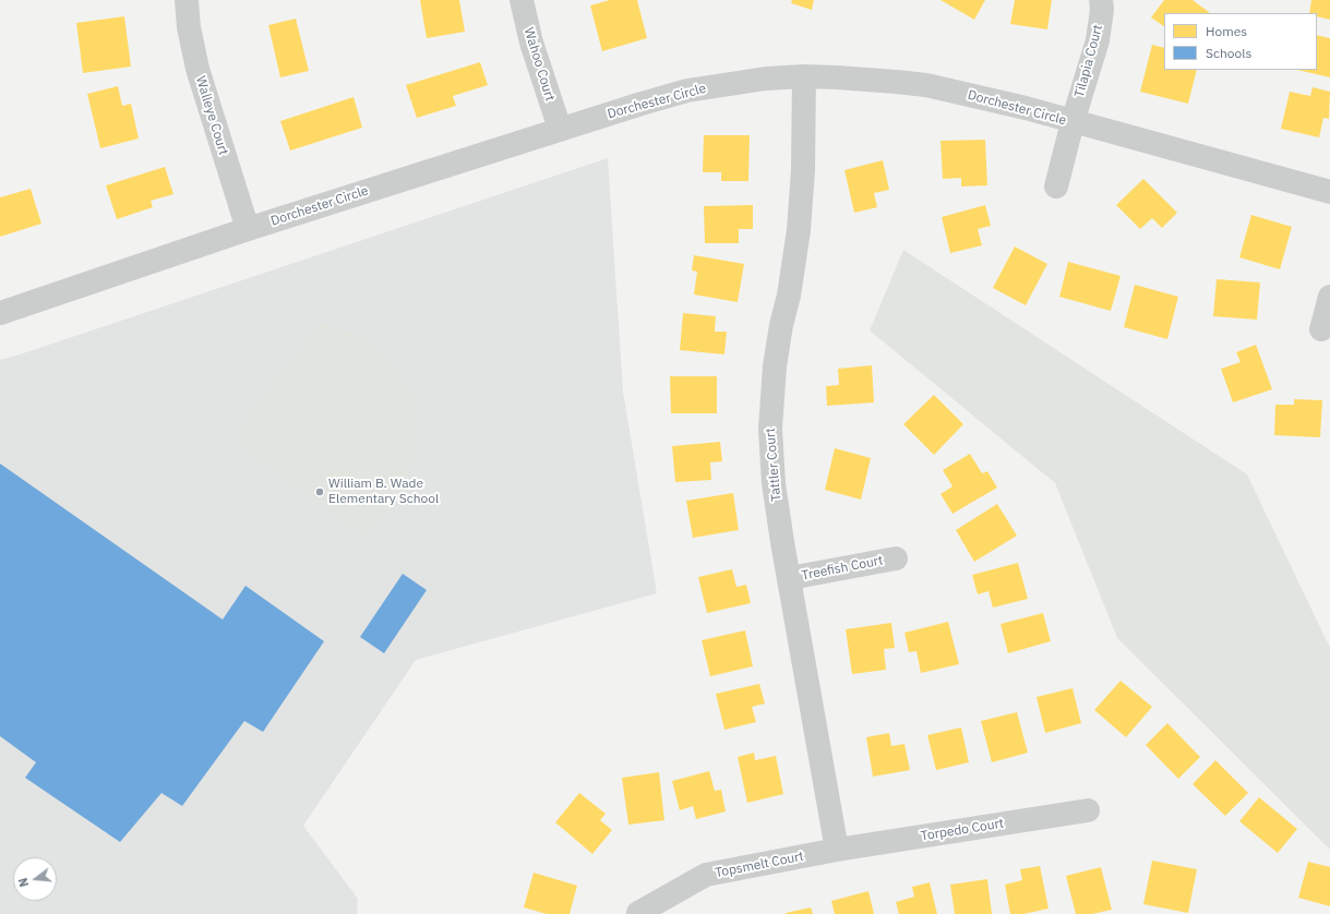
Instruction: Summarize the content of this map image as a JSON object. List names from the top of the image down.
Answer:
{
  "streets": {
    "street": [
      "Tilapia Court",
      "Wahoo Court",
      "Dorchester Circle",
      "Walleye Court",
      "Tattler Court",
      "Treefish Court",
      "Torpedo Court",
      "Topsmelt Court"
    ]
  },
  "crossings": [
    ["Tilapia Court", "Dorchester Circle"],
    ["Wahoo Court", "Dorchester Circle"],
    ["Dorchester Circle", "Walleye Court"],
    ["Dorchester Circle", "Tattler Court"],
    ["Tattler Court", "Treefish Court"],
    ["Tattler Court", "Torpedo Court"],
    ["Tattler Court", "Topsmelt Court"],
    ["Torpedo Court", "Topsmelt Court"]
  ],
  "places": ["William B. Wade Elementary School"],
  "legend": ["Homes", "Schools"],
  "north": "left"
}
